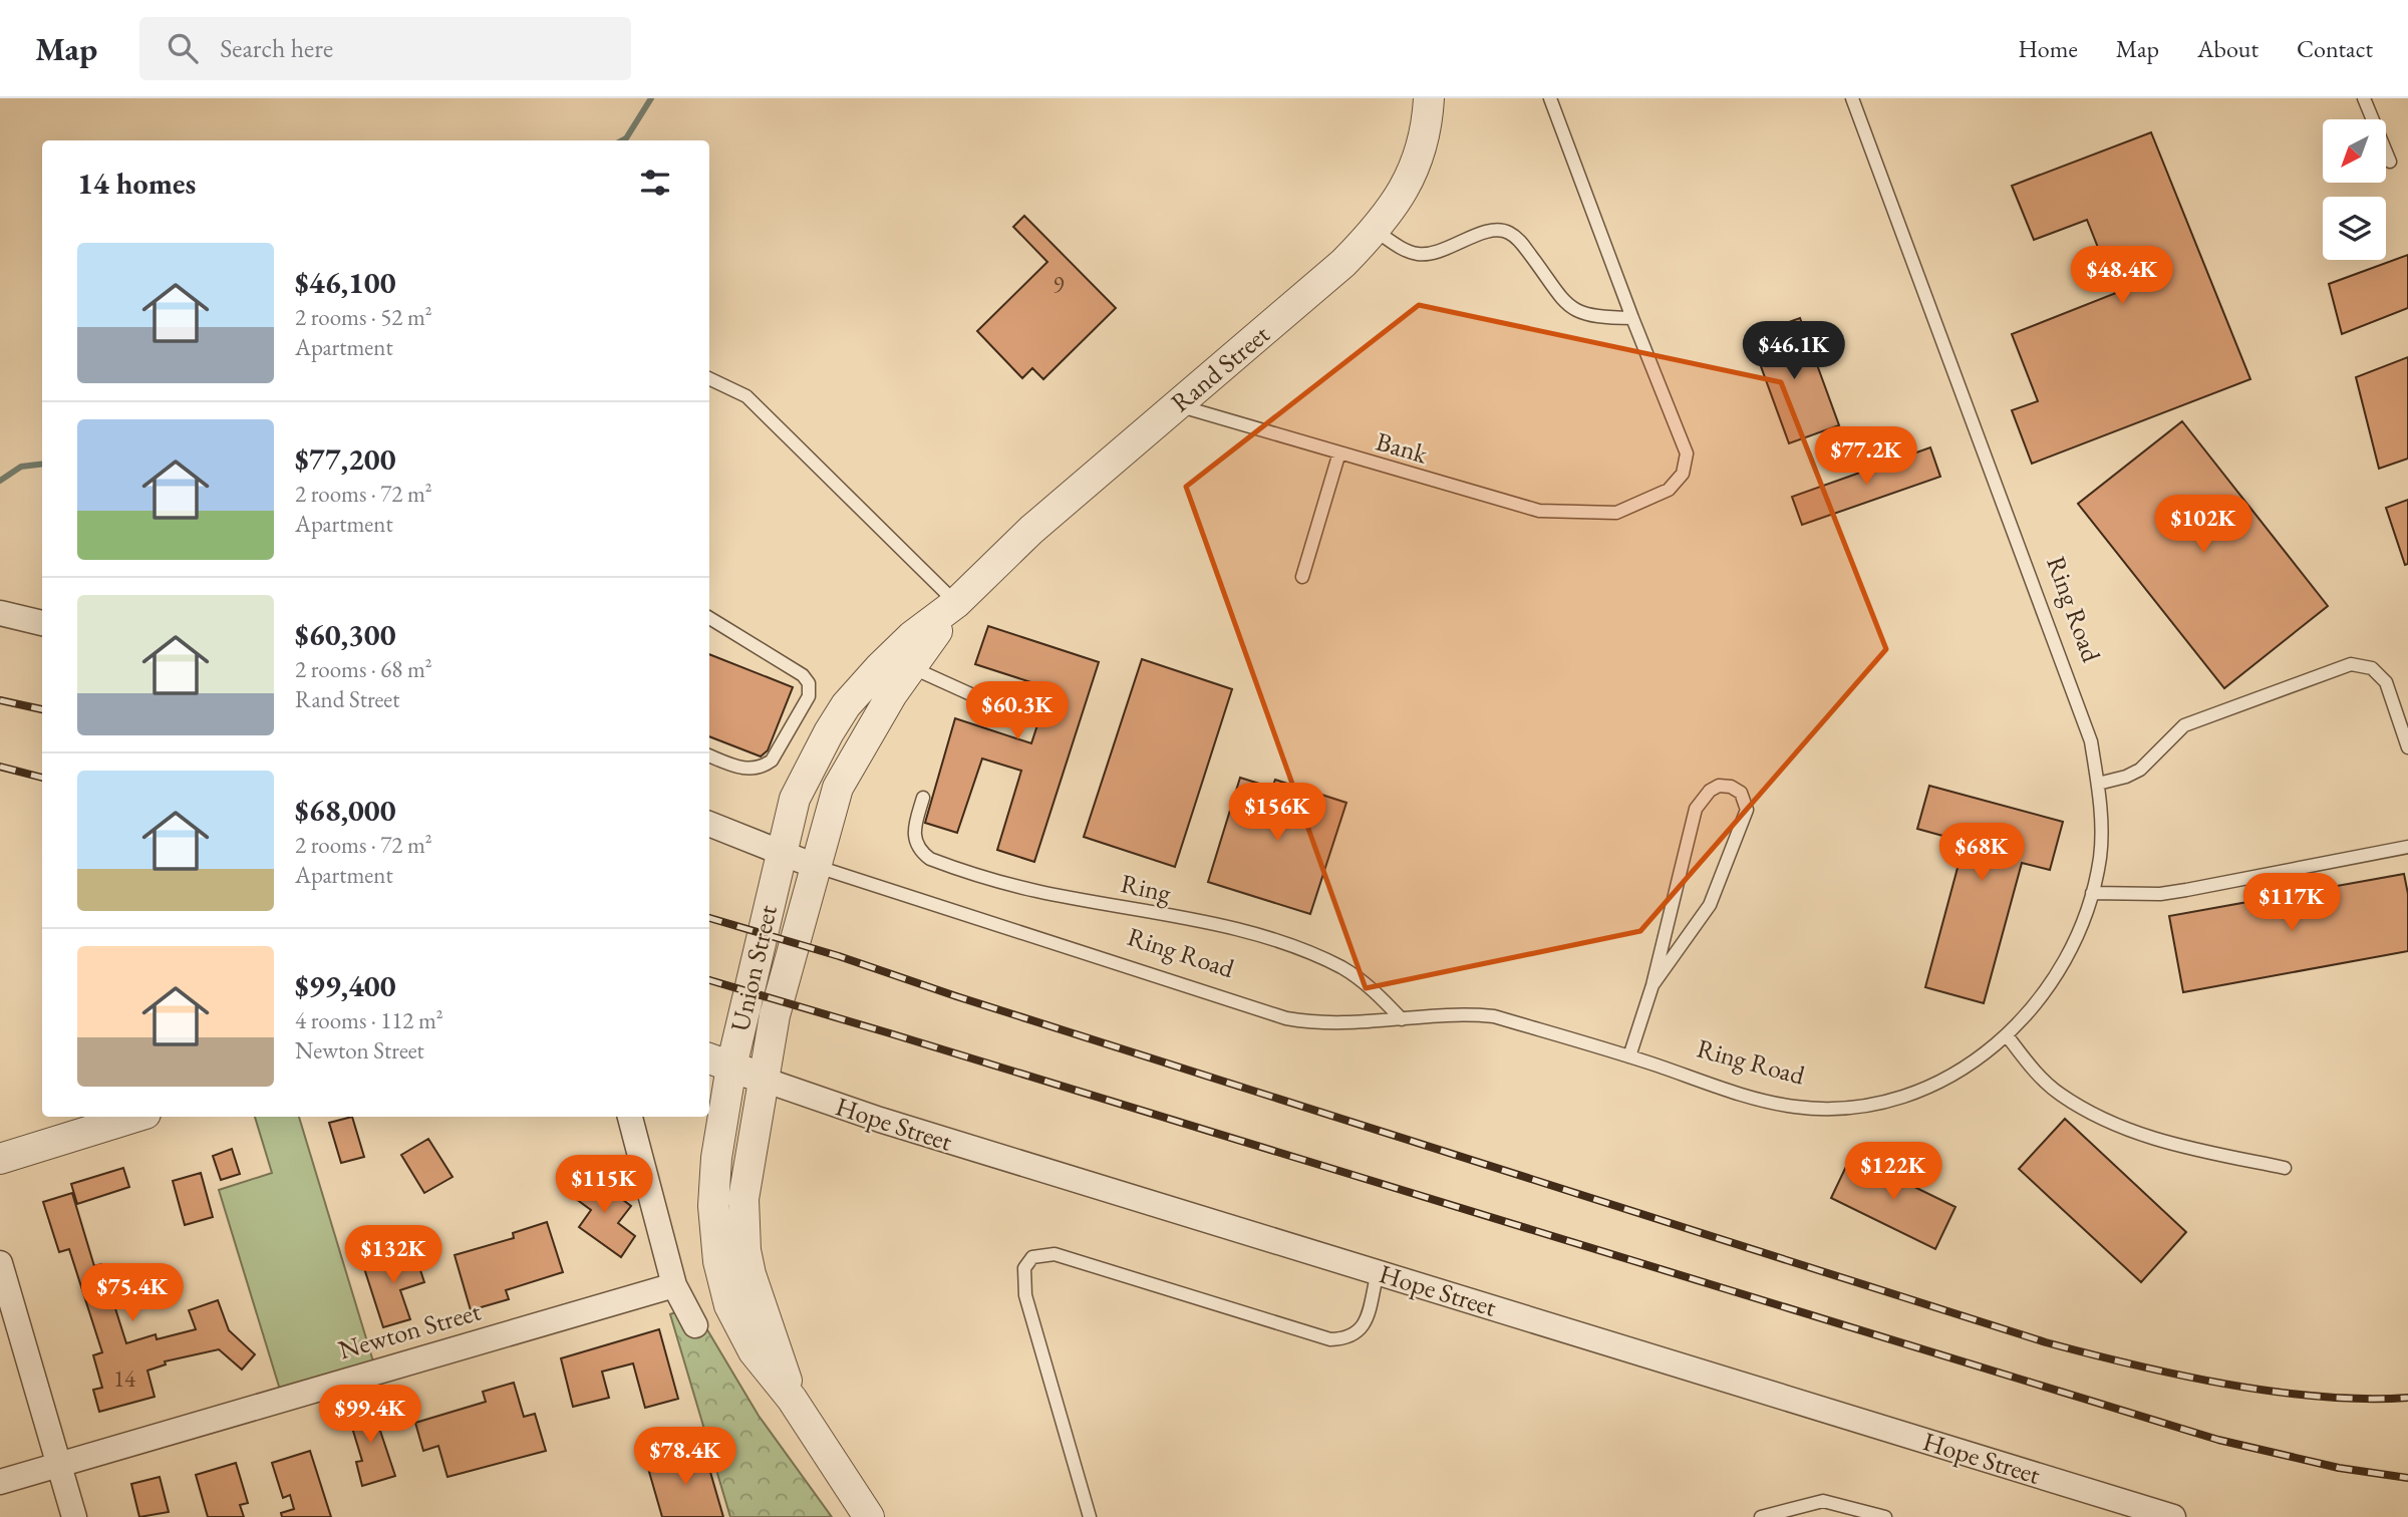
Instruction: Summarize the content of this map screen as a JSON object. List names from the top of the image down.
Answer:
{
  "streets": {
    "street": [
      "Rand Street",
      "Ring Road",
      "Union Street",
      "Hope Street",
      "Newton Street"
    ],
    "lane": ["Bank", "Ring"]
  },
  "crossings": [
    ["Rand Street", "Bank"],
    ["Rand Street", "Ring Road"],
    ["Rand Street", "Union Street"],
    ["Ring Road", "Ring"],
    ["Ring Road", "Union Street"],
    ["Union Street", "Hope Street"]
  ],
  "house_numbers": ["9", "14"],
  "north": "bottom left",
  "page": {
    "header": "Map",
    "search": "Search here",
    "nav": [
      "Home",
      "Map",
      "About",
      "Contact"
    ],
    "heading": "14 homes",
    "list": [
      {
        "name": "$46,100",
        "note": "2 rooms · 52 m² · Apartment"
      },
      {
        "name": "$77,200",
        "note": "2 rooms · 72 m² · Apartment"
      },
      {
        "name": "$60,300",
        "note": "2 rooms · 68 m² · Rand Street"
      },
      {
        "name": "$68,000",
        "note": "2 rooms · 72 m² · Apartment"
      },
      {
        "name": "$99,400",
        "note": "4 rooms · 112 m² · Newton Street"
      }
    ],
    "price": [
      "$48.4K",
      "$46.1K",
      "$77.2K",
      "$102K",
      "$60.3K",
      "$156K",
      "$68K",
      "$117K",
      "$122K",
      "$115K",
      "$132K",
      "$75.4K",
      "$99.4K",
      "$78.4K"
    ]
  }
}
